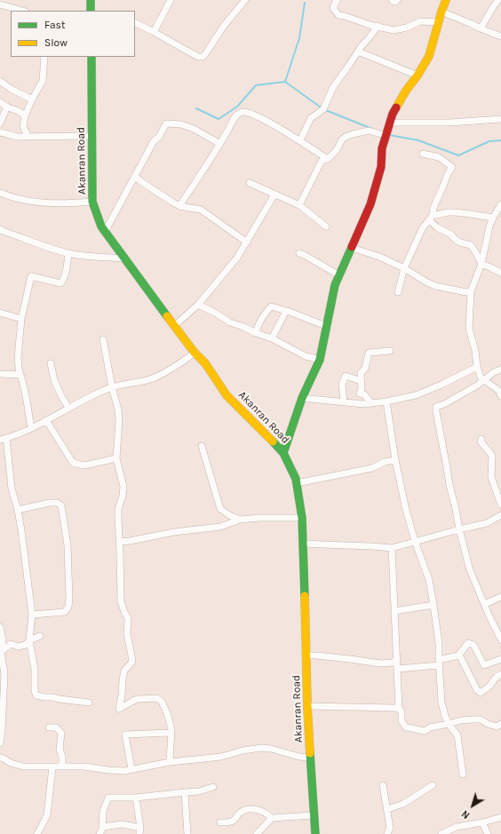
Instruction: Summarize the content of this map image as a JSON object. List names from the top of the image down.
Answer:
{
  "streets": {
    "main road": ["Akanran Road"]
  },
  "legend": ["Fast", "Slow"],
  "north": "bottom left"
}
